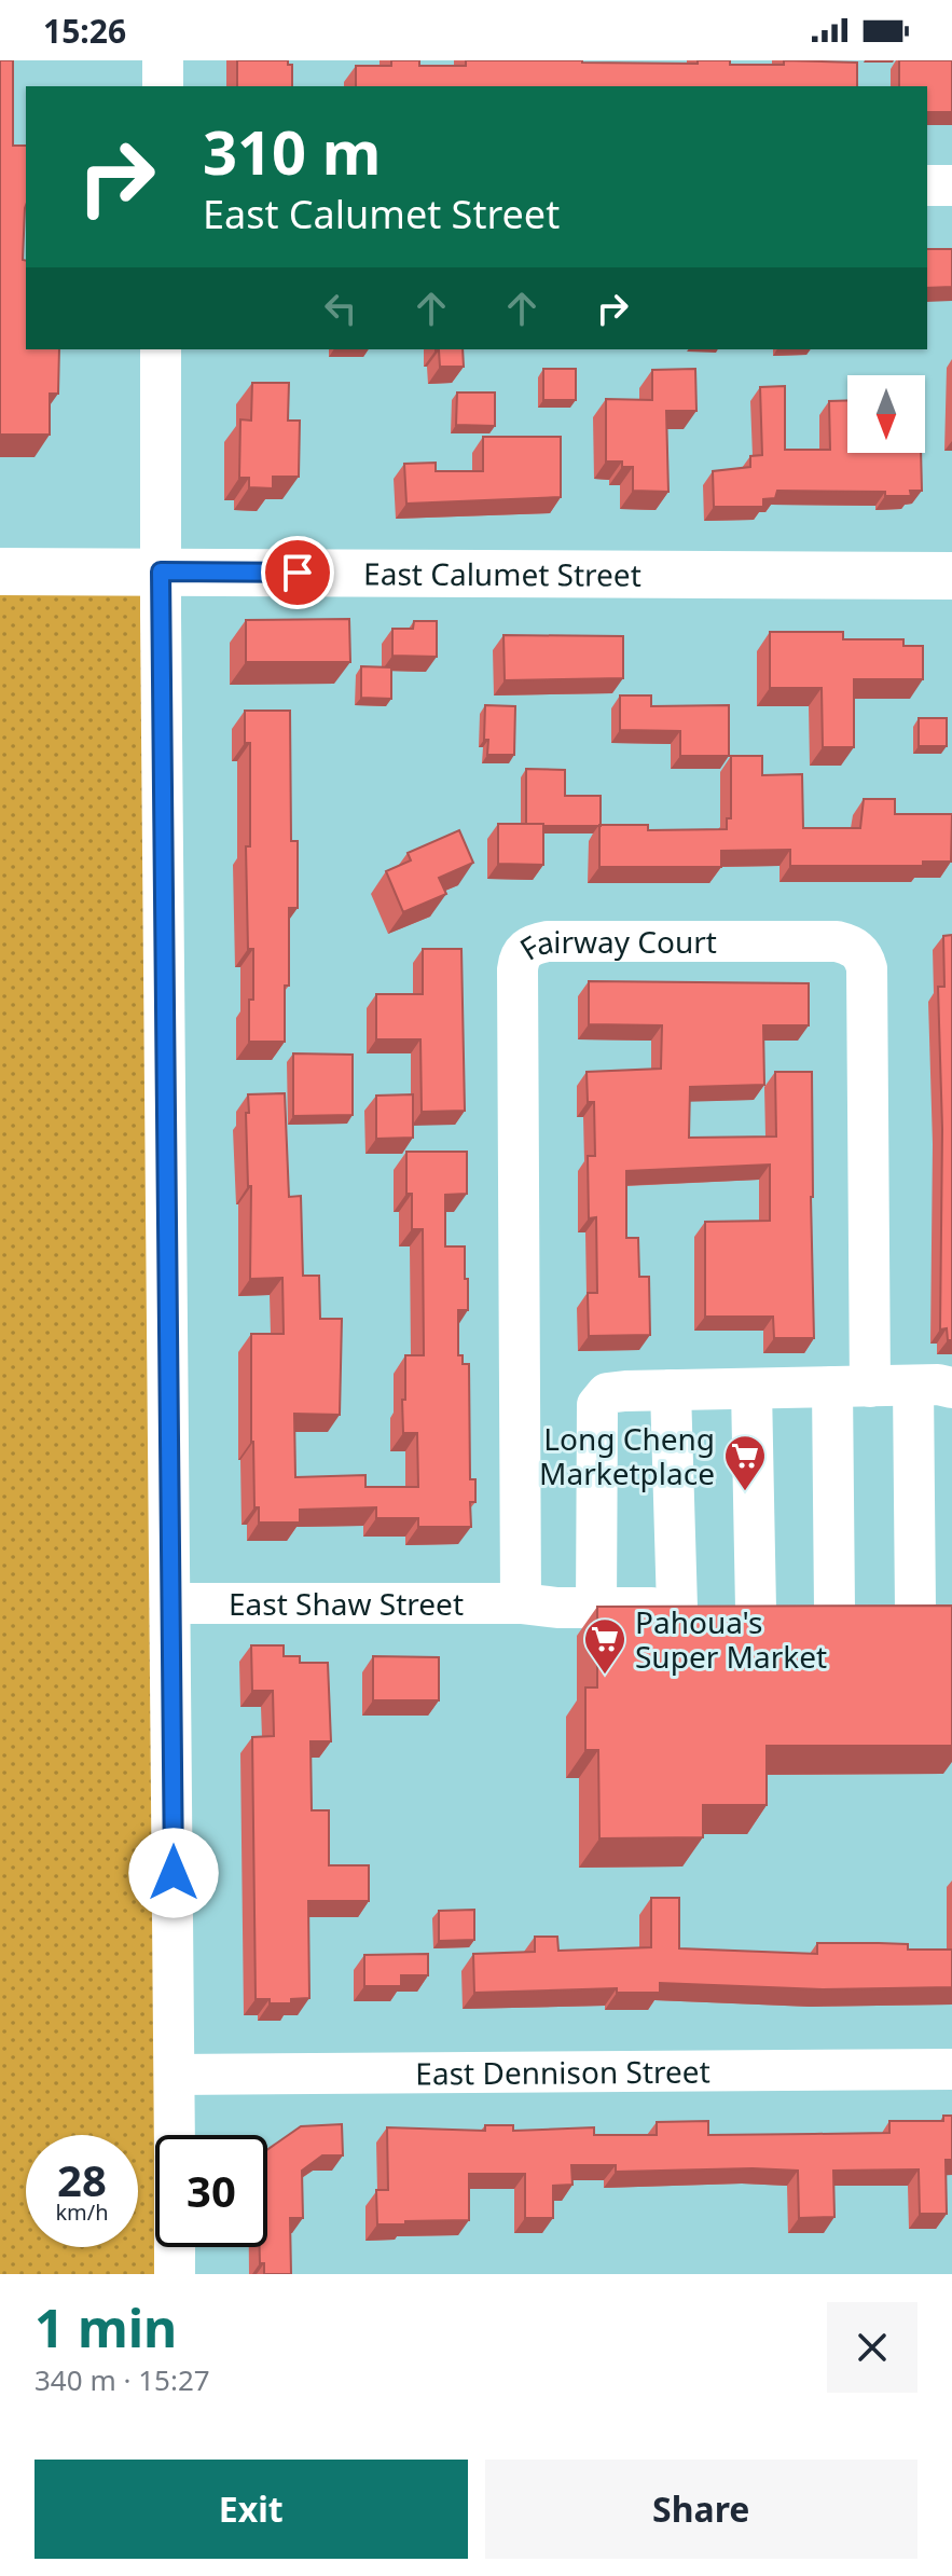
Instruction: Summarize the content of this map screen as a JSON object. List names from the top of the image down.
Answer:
{
  "streets": {
    "main road": ["East Calumet Street"],
    "street": ["Fairway Court", "East Shaw Street", "East Dennison Street"]
  },
  "crossings": [
    ["Fairway Court", "East Shaw Street"]
  ],
  "places": {
    "supermarket": ["Long Cheng Marketplace", "Pahoua's Super Market"]
  },
  "north": "bottom",
  "page": {
    "status": "15:26",
    "turn": ["310 m", "East Calumet Street"],
    "speed": "28 km/h",
    "limit": "30",
    "heading": ["1 min", "340 m · 15:27"],
    "buttons": ["Exit", "Share"]
  }
}
